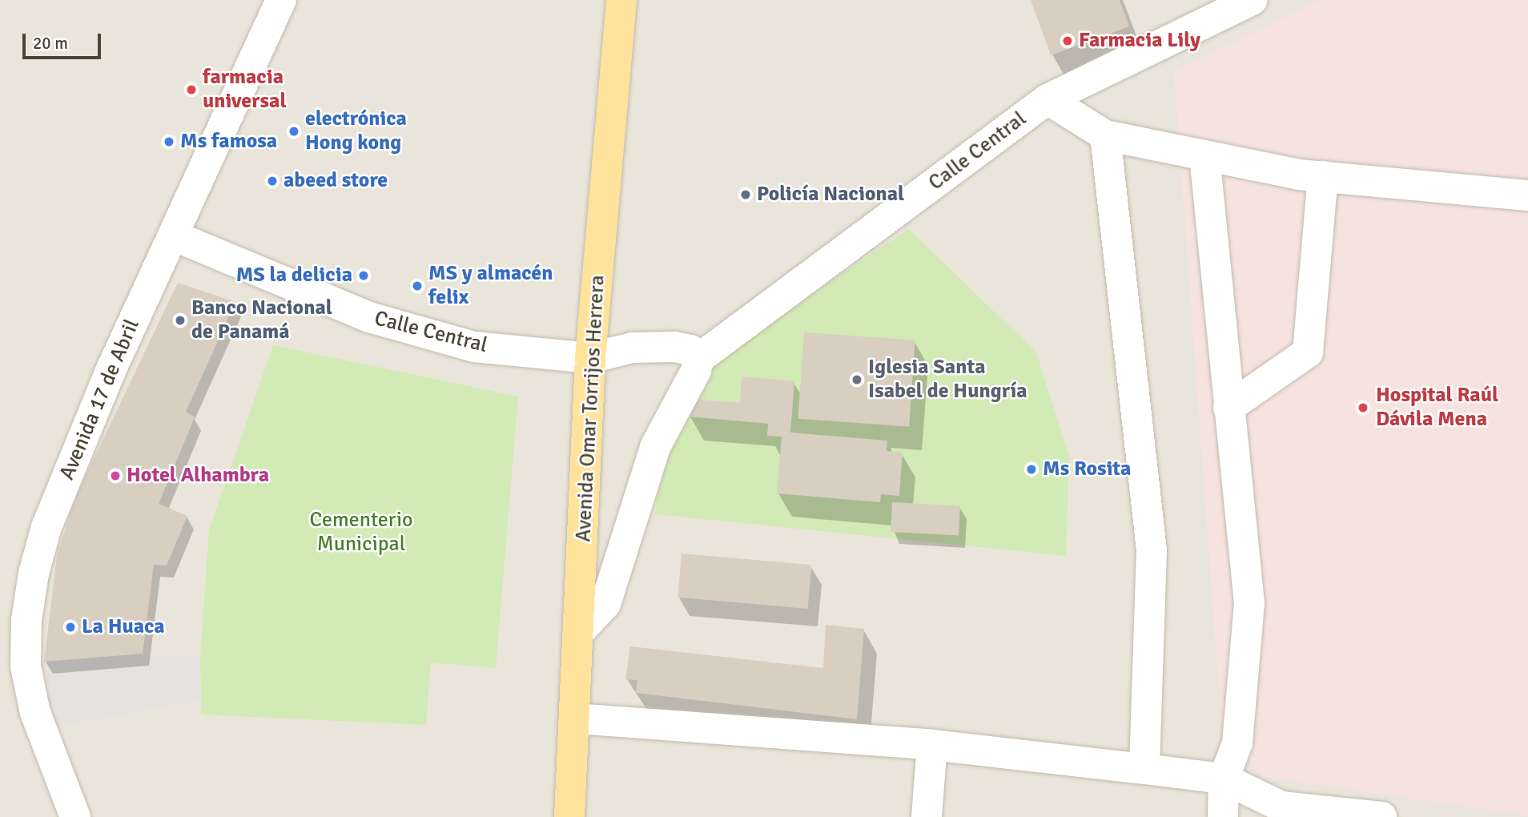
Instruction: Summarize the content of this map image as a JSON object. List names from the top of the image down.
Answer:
{
  "streets": {
    "main road": ["Avenida Omar Torrijos Herrera"],
    "street": ["Calle Central", "Avenida 17 de Abril"]
  },
  "crossings": [
    ["Calle Central", "Avenida 17 de Abril"],
    ["Calle Central", "Avenida Omar Torrijos Herrera"]
  ],
  "parks": ["Cementerio Municipal"],
  "places": [
    "Farmacia Lily",
    "farmacia universal",
    "electrónica Hong kong",
    "Ms famosa",
    "abeed store",
    "Policía Nacional",
    "MS la delicia",
    "MS y almacén felix",
    "Banco Nacional de Panamá",
    "Iglesia Santa Isabel de Hungría",
    "Hospital Raúl Dávila Mena",
    "Ms Rosita",
    "Hotel Alhambra",
    "La Huaca"
  ],
  "scale_bar": "20 m"
}
